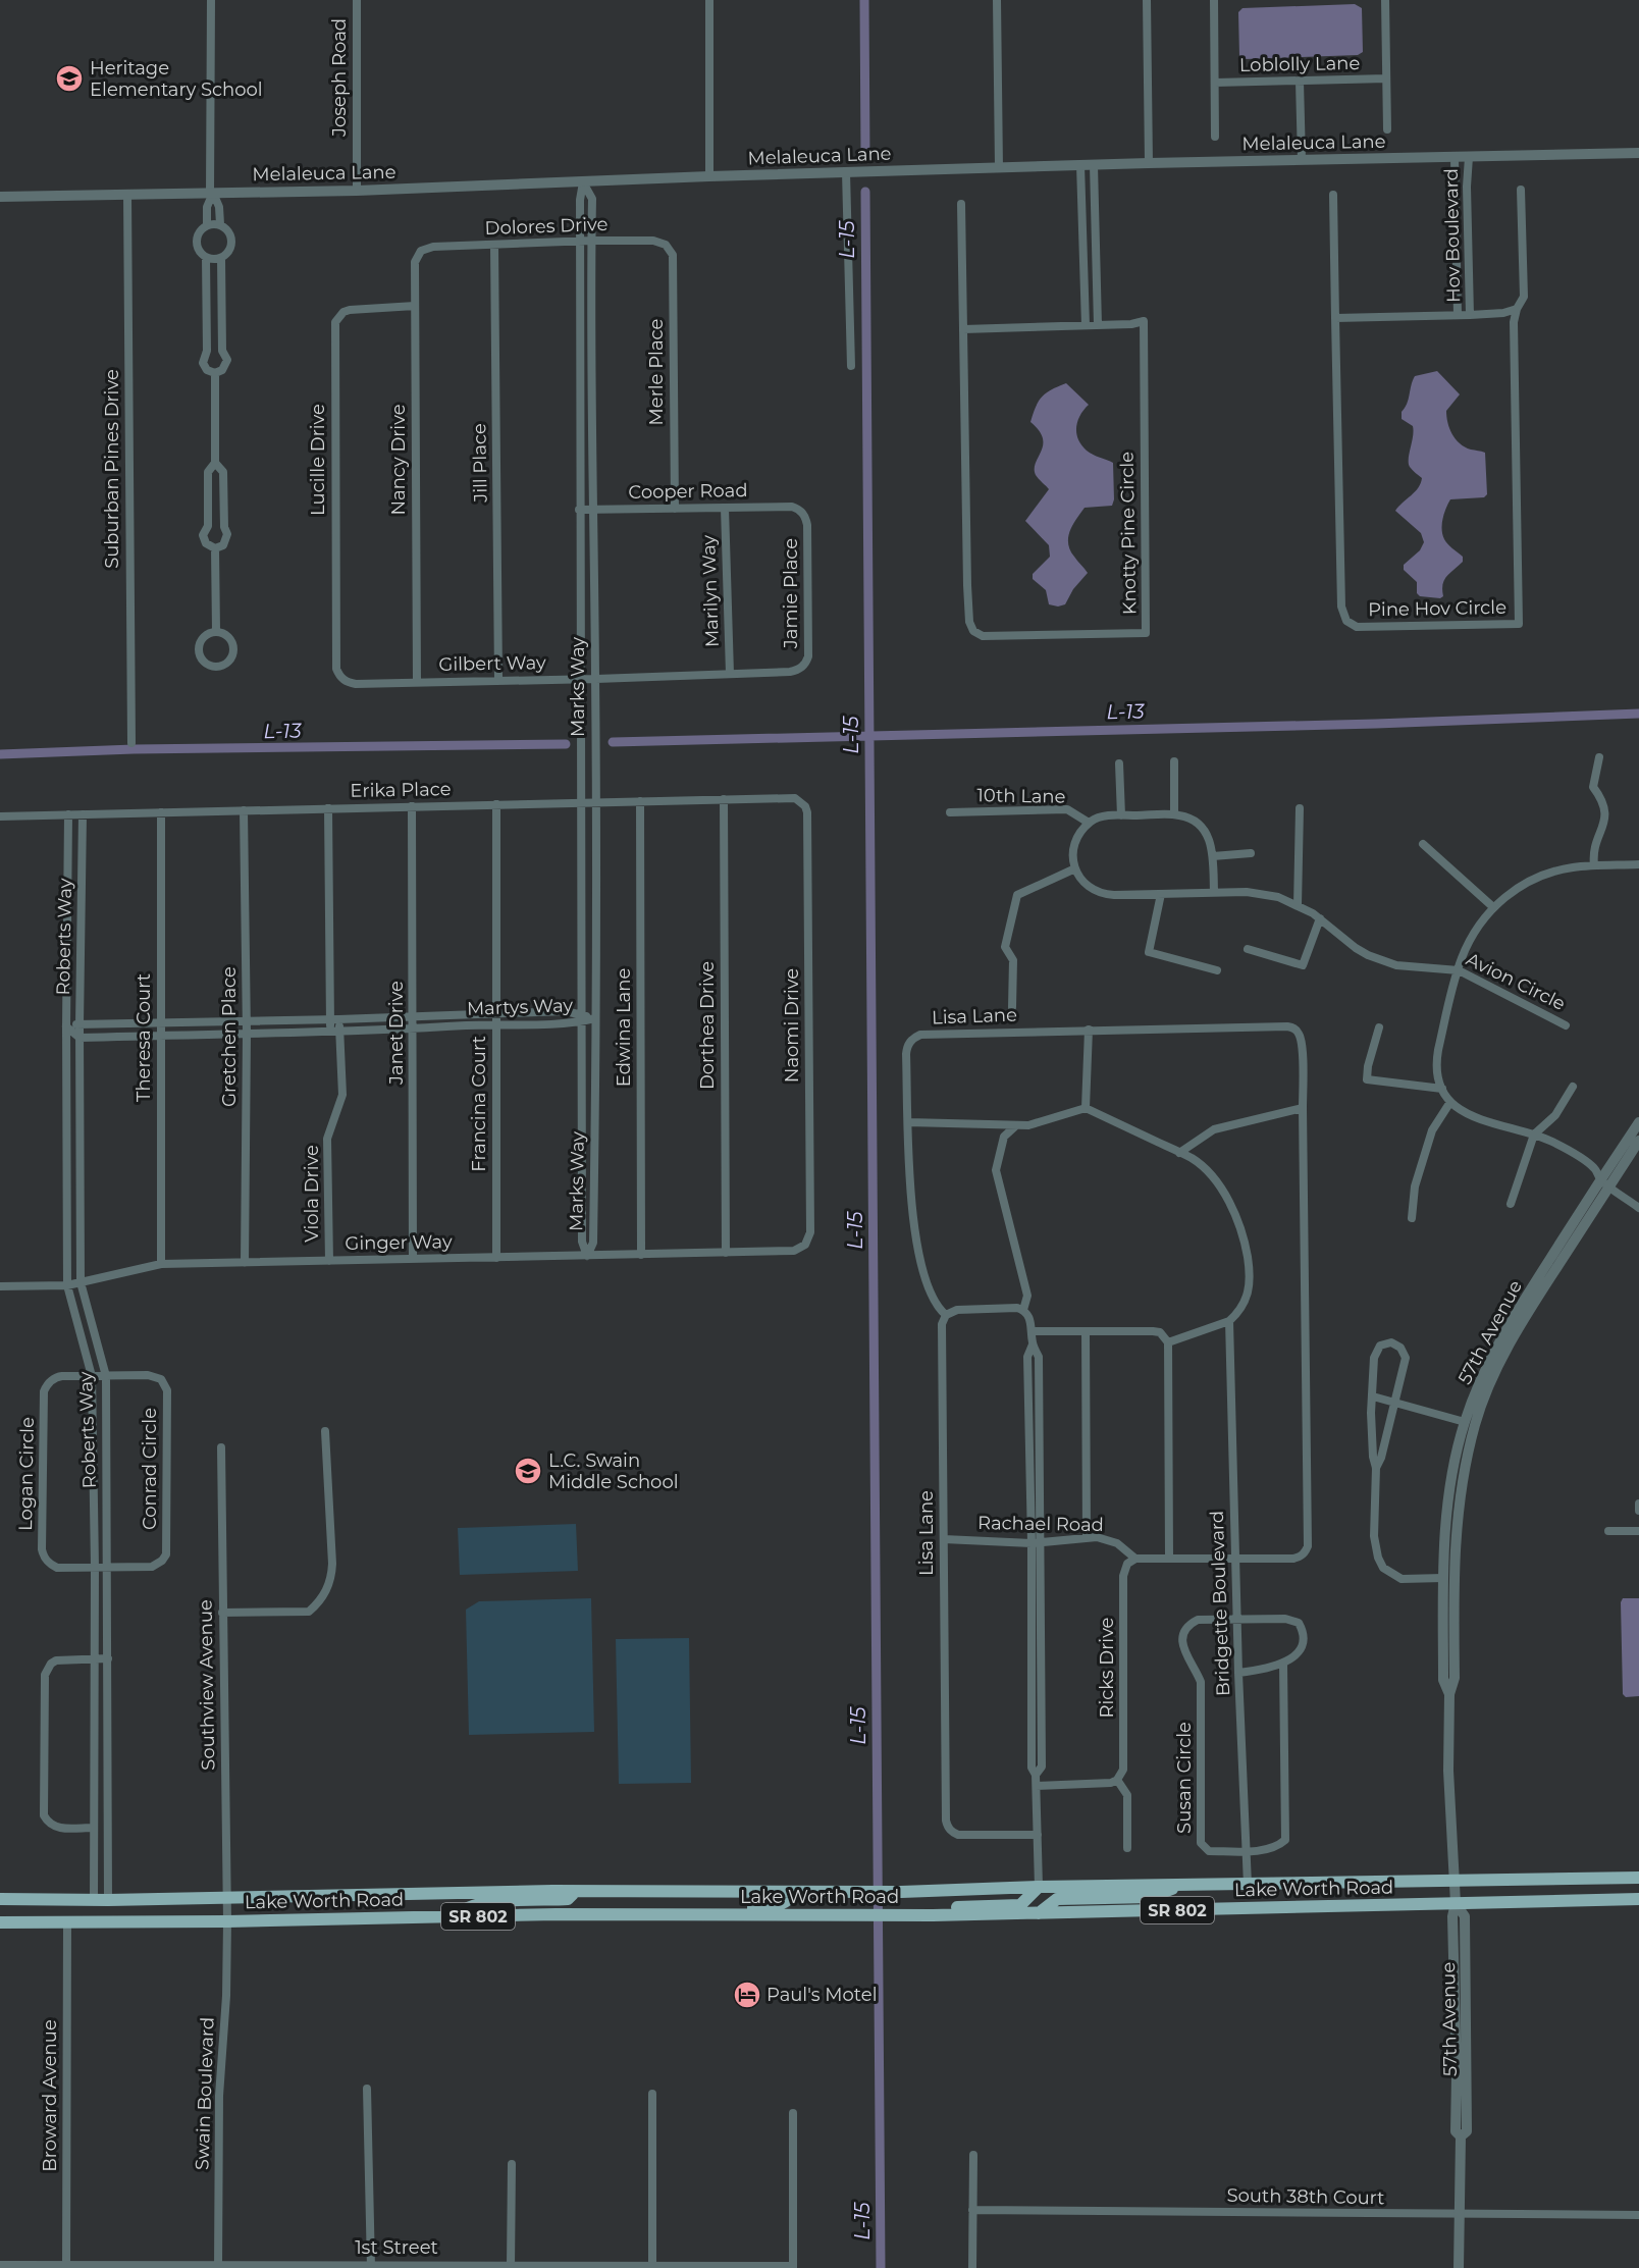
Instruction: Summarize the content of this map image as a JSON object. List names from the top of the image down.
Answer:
{
  "streets": {
    "main road": ["Lake Worth Road", "SR 802"],
    "street": [
      "Loblolly Lane",
      "Joseph Road",
      "Melaleuca Lane",
      "Dolores Drive",
      "Hov Boulevard",
      "Merle Place",
      "Lucille Drive",
      "Nancy Drive",
      "Jill Place",
      "Suburban Pines Drive",
      "Cooper Road",
      "Knotty Pine Circle",
      "Marilyn Way",
      "Jamie Place",
      "Pine Hov Circle",
      "Gilbert Way",
      "Marks Way",
      "Erika Place",
      "10th Lane",
      "Roberts Way",
      "Avion Circle",
      "Martys Way",
      "Lisa Lane",
      "Dorthea Drive",
      "Naomi Drive",
      "Edwina Lane",
      "Janet Drive",
      "Gretchen Place",
      "Theresa Court",
      "Francina Court",
      "Viola Drive",
      "Ginger Way",
      "57th Avenue",
      "Conrad Circle",
      "Logan Circle",
      "Rachael Road",
      "Bridgette Boulevard",
      "Ricks Drive",
      "Southview Avenue",
      "Susan Circle",
      "Swain Boulevard",
      "Broward Avenue",
      "South 38th Court",
      "1st Street"
    ]
  },
  "crossings": [
    ["Joseph Road", "Melaleuca Lane"],
    ["Melaleuca Lane", "Hov Boulevard"],
    ["Melaleuca Lane", "Suburban Pines Drive"],
    ["Melaleuca Lane", "Marks Way"],
    ["Dolores Drive", "Merle Place"],
    ["Dolores Drive", "Nancy Drive"],
    ["Dolores Drive", "Jill Place"],
    ["Dolores Drive", "Marks Way"],
    ["Merle Place", "Cooper Road"],
    ["Lucille Drive", "Nancy Drive"],
    ["Lucille Drive", "Gilbert Way"],
    ["Nancy Drive", "Gilbert Way"],
    ["Jill Place", "Gilbert Way"],
    ["Cooper Road", "Marilyn Way"],
    ["Cooper Road", "Jamie Place"],
    ["Cooper Road", "Marks Way"],
    ["Marilyn Way", "Gilbert Way"],
    ["Jamie Place", "Gilbert Way"],
    ["Gilbert Way", "Marks Way"],
    ["Marks Way", "Erika Place"],
    ["Marks Way", "Martys Way"],
    ["Marks Way", "Ginger Way"],
    ["Erika Place", "Roberts Way"],
    ["Erika Place", "Dorthea Drive"],
    ["Erika Place", "Naomi Drive"],
    ["Erika Place", "Edwina Lane"],
    ["Erika Place", "Janet Drive"],
    ["Erika Place", "Gretchen Place"],
    ["Erika Place", "Theresa Court"],
    ["Erika Place", "Francina Court"],
    ["Erika Place", "Viola Drive"],
    ["Roberts Way", "Martys Way"],
    ["Roberts Way", "Ginger Way"],
    ["Roberts Way", "Conrad Circle"],
    ["Roberts Way", "Logan Circle"],
    ["Roberts Way", "Lake Worth Road"],
    ["Martys Way", "Janet Drive"],
    ["Martys Way", "Gretchen Place"],
    ["Martys Way", "Theresa Court"],
    ["Martys Way", "Francina Court"],
    ["Martys Way", "Viola Drive"],
    ["Lisa Lane", "Rachael Road"],
    ["Lisa Lane", "Bridgette Boulevard"],
    ["Dorthea Drive", "Ginger Way"],
    ["Naomi Drive", "Ginger Way"],
    ["Edwina Lane", "Ginger Way"],
    ["Janet Drive", "Ginger Way"],
    ["Gretchen Place", "Ginger Way"],
    ["Theresa Court", "Ginger Way"],
    ["Francina Court", "Ginger Way"],
    ["Viola Drive", "Ginger Way"],
    ["57th Avenue", "Lake Worth Road"],
    ["57th Avenue", "South 38th Court"],
    ["Conrad Circle", "Logan Circle"],
    ["Rachael Road", "Ricks Drive"],
    ["Bridgette Boulevard", "Susan Circle"],
    ["Bridgette Boulevard", "Lake Worth Road"],
    ["Southview Avenue", "Lake Worth Road"],
    ["Southview Avenue", "Swain Boulevard"],
    ["Lake Worth Road", "Swain Boulevard"],
    ["Lake Worth Road", "Broward Avenue"],
    ["Swain Boulevard", "1st Street"],
    ["Broward Avenue", "1st Street"]
  ],
  "water": ["L-15", "L-13"],
  "places": {
    "school or university": ["Heritage Elementary School", "L.C. Swain Middle School"],
    "hotel": ["Paul's Motel"]
  }
}
